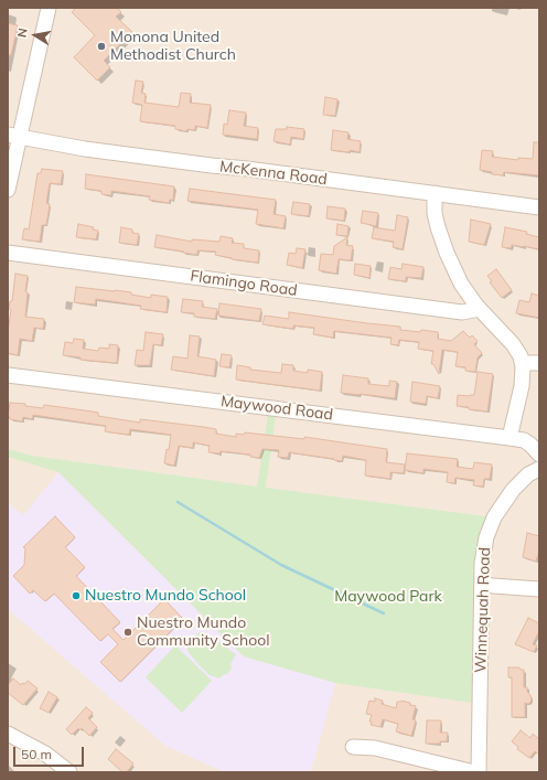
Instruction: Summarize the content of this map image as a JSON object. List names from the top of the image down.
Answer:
{
  "streets": {
    "street": [
      "McKenna Road",
      "Flamingo Road",
      "Maywood Road",
      "Winnequah Road"
    ]
  },
  "parks": ["Maywood Park"],
  "places": ["Monona United Methodist Church", "Nuestro Mundo School", "Nuestro Mundo Community School"],
  "scale_bar": "50 m",
  "north": "left"
}
